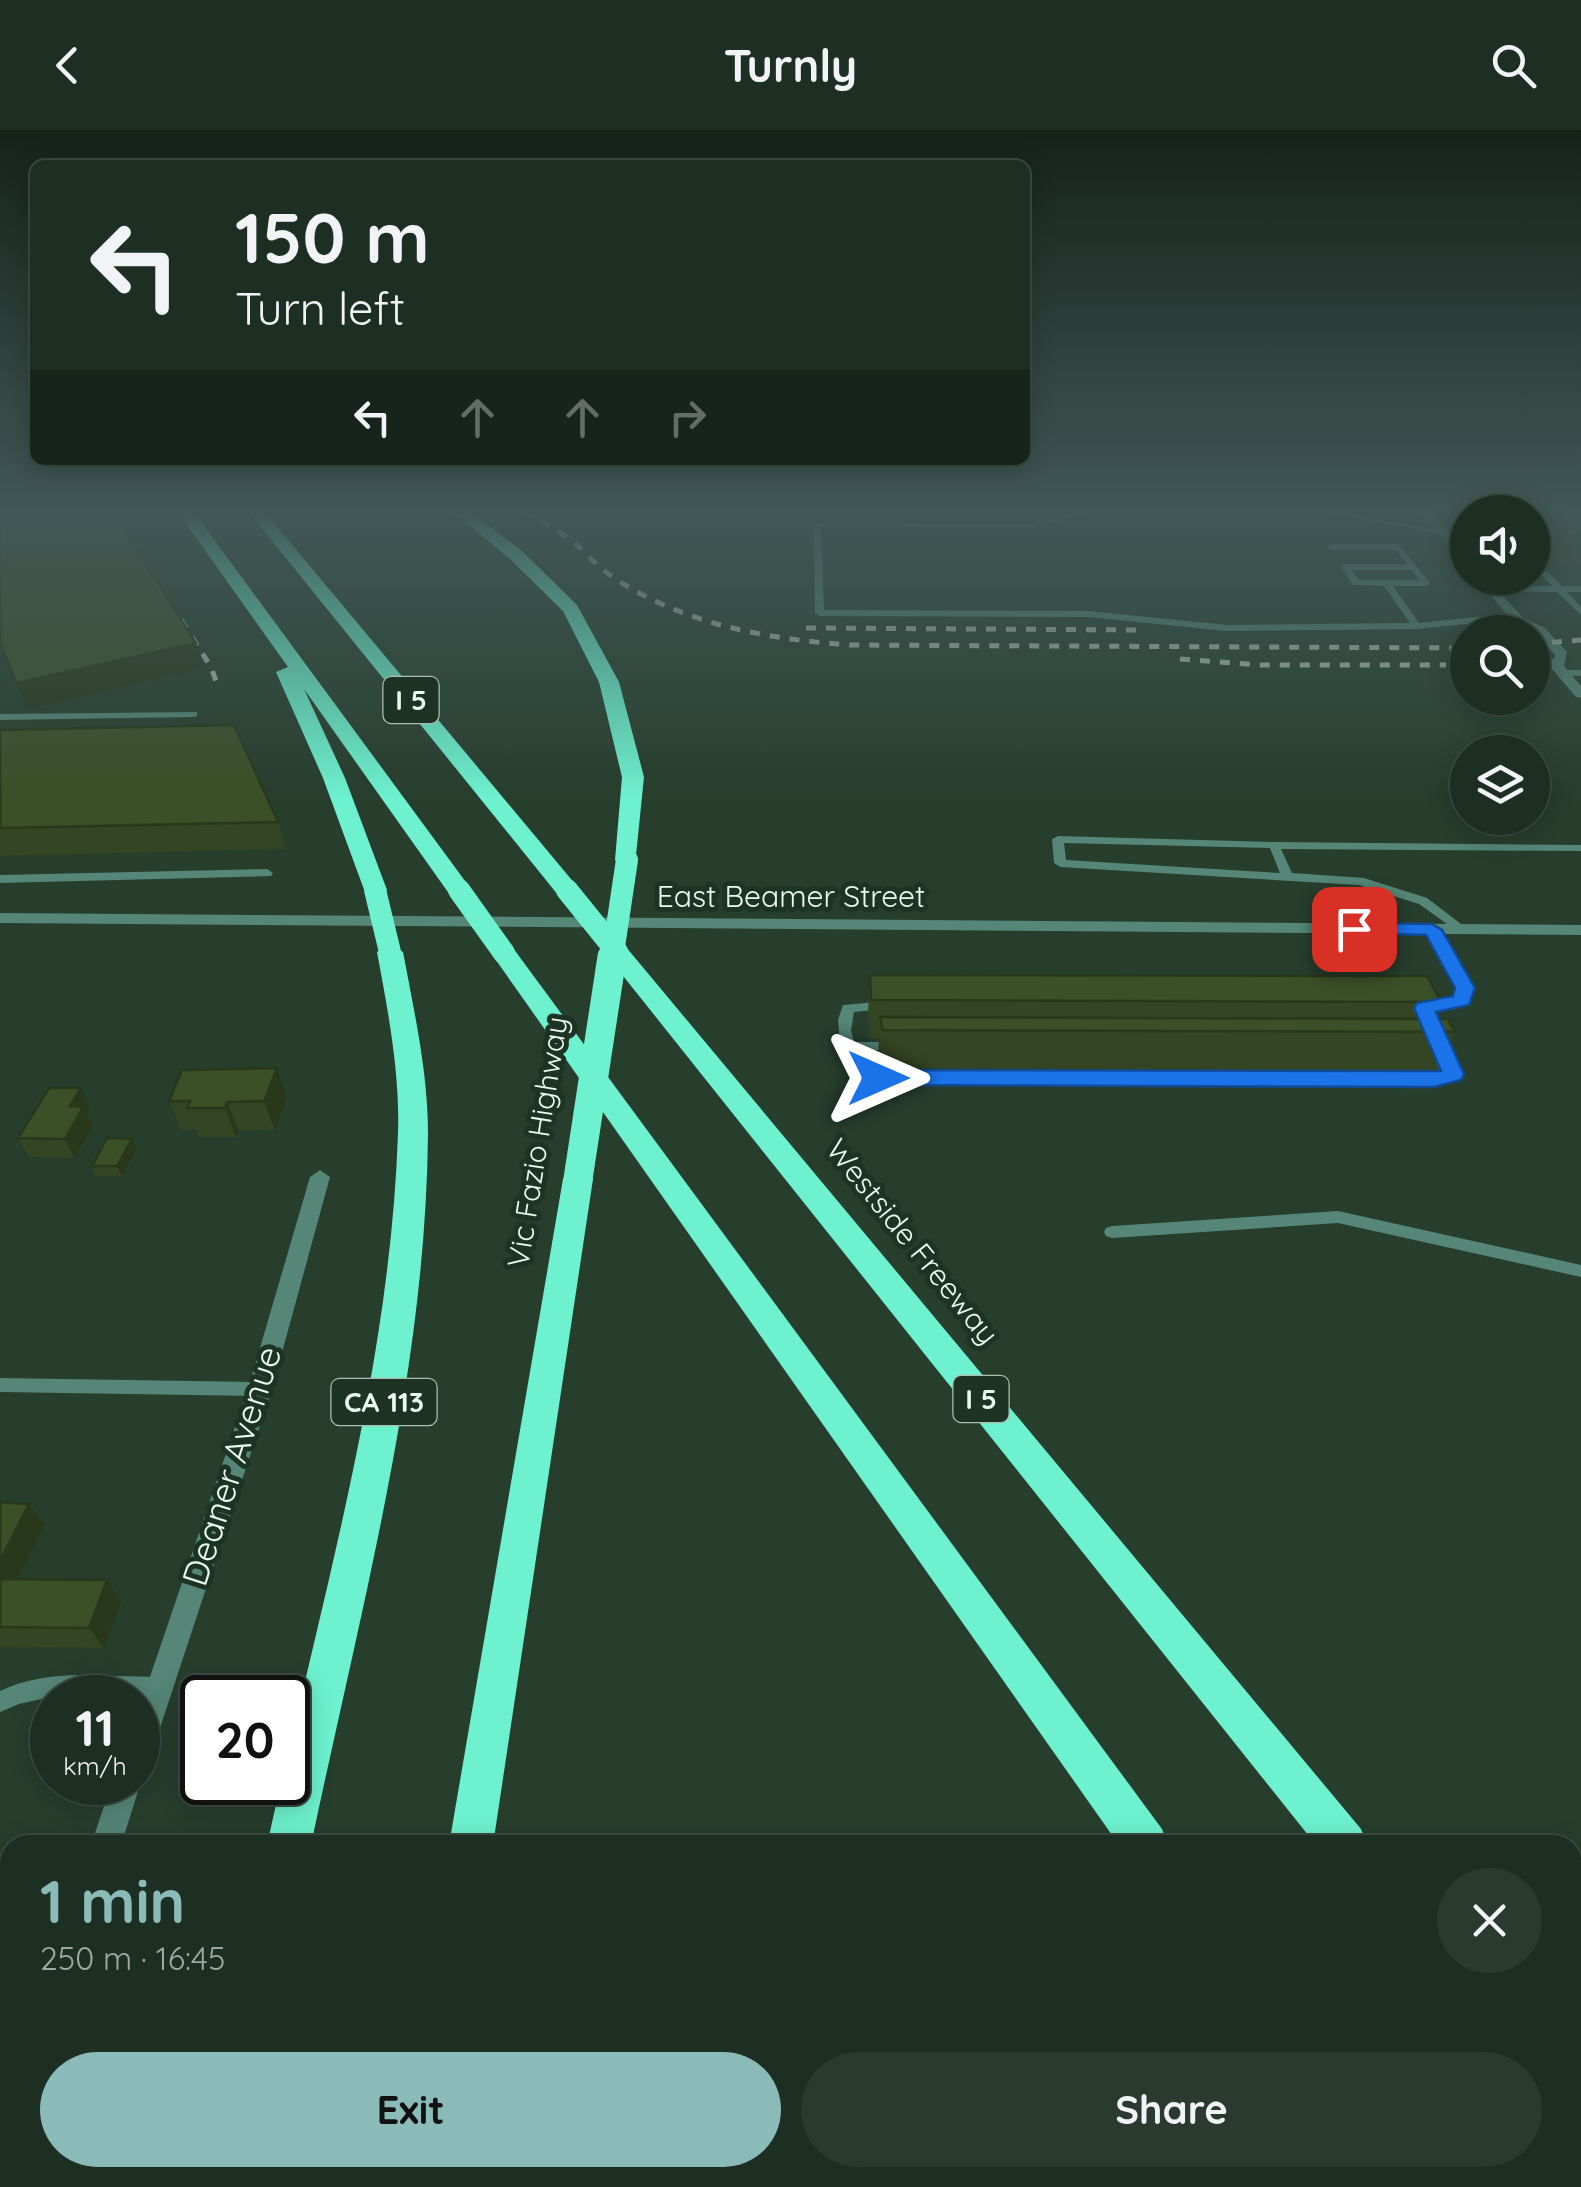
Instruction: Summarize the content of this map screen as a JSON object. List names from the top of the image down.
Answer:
{
  "streets": {
    "highway": [
      "I 5",
      "Vic Fazio Highway",
      "Westside Freeway",
      "CA 113"
    ],
    "street": ["East Beamer Street", "Deaner Avenue"]
  },
  "crossings": [
    ["I 5", "CA 113"]
  ],
  "page": {
    "header": "Turnly",
    "turn": ["150 m", "Turn left"],
    "speed": "11 km/h",
    "limit": "20",
    "heading": ["1 min", "250 m · 16:45"],
    "buttons": ["Exit", "Share"]
  }
}
